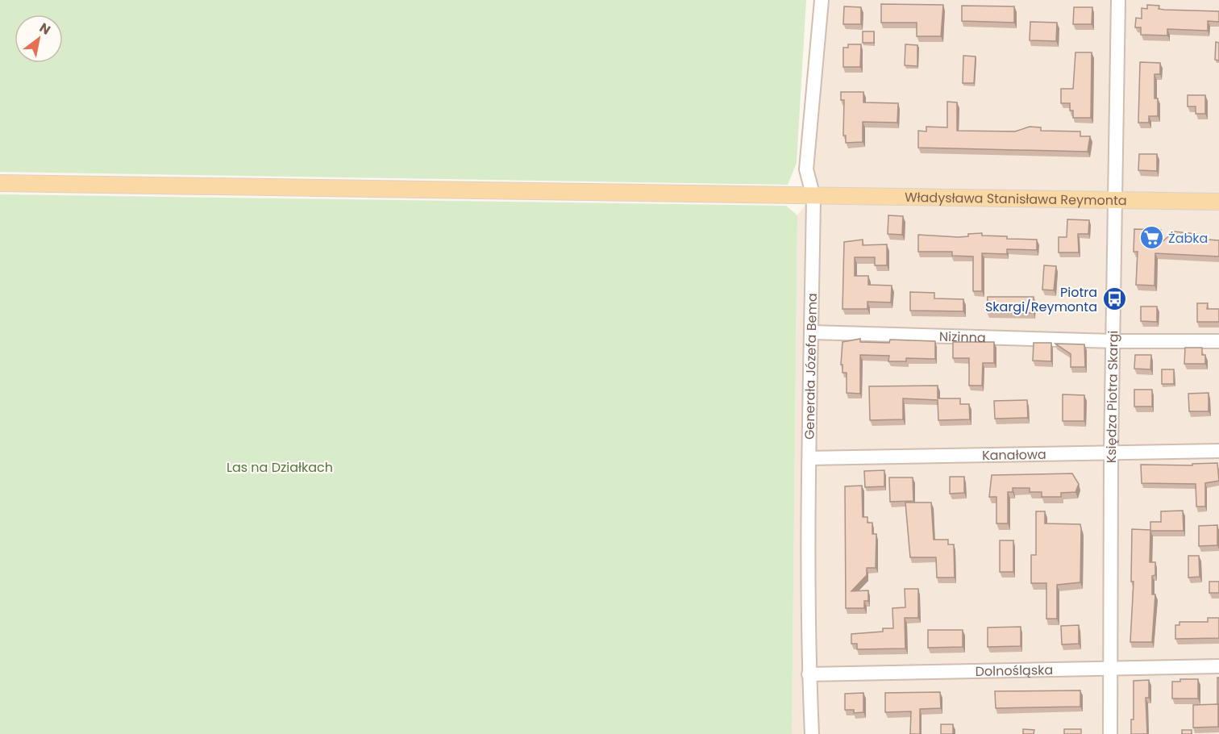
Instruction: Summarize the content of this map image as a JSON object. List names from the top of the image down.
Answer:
{
  "streets": {
    "main road": ["Władysława Stanisława Reymonta"],
    "street": [
      "Nizinna",
      "Generała Józefa Bema",
      "Księdza Piotra Skargi",
      "Kanałowa",
      "Dolnośląska"
    ]
  },
  "crossings": [
    ["Władysława Stanisława Reymonta", "Generała Józefa Bema"],
    ["Władysława Stanisława Reymonta", "Księdza Piotra Skargi"],
    ["Nizinna", "Generała Józefa Bema"],
    ["Nizinna", "Księdza Piotra Skargi"],
    ["Generała Józefa Bema", "Kanałowa"],
    ["Generała Józefa Bema", "Dolnośląska"],
    ["Księdza Piotra Skargi", "Kanałowa"],
    ["Księdza Piotra Skargi", "Dolnośląska"]
  ],
  "parks": ["Las na Działkach"],
  "places": {
    "supermarket": ["Żabka"],
    "bus stop": ["Piotra Skargi/Reymonta"]
  },
  "north": "top right"
}
